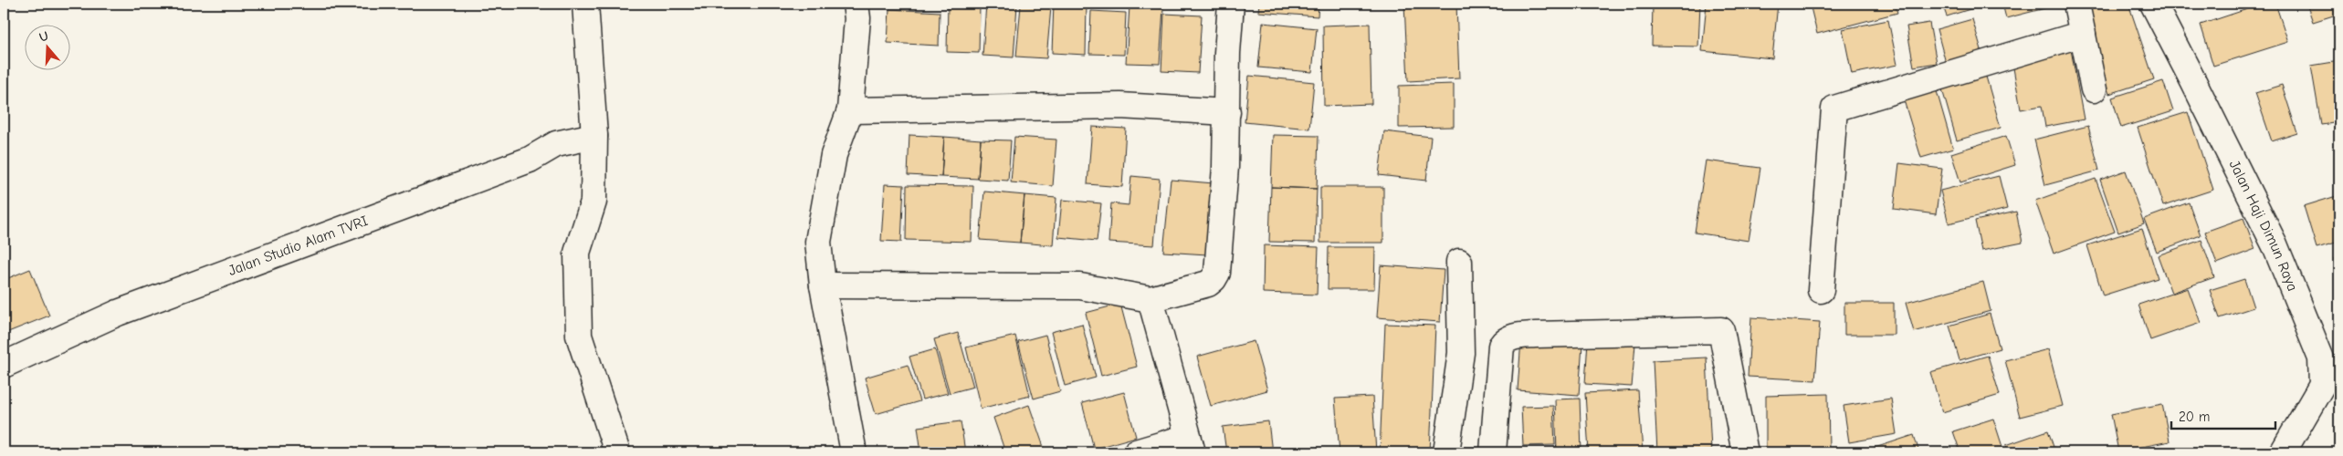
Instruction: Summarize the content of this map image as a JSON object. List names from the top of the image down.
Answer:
{
  "streets": {
    "street": ["Jalan Haji Dimun Raya", "Jalan Studio Alam TVRI"]
  },
  "scale_bar": "20 m",
  "north": "top"
}
